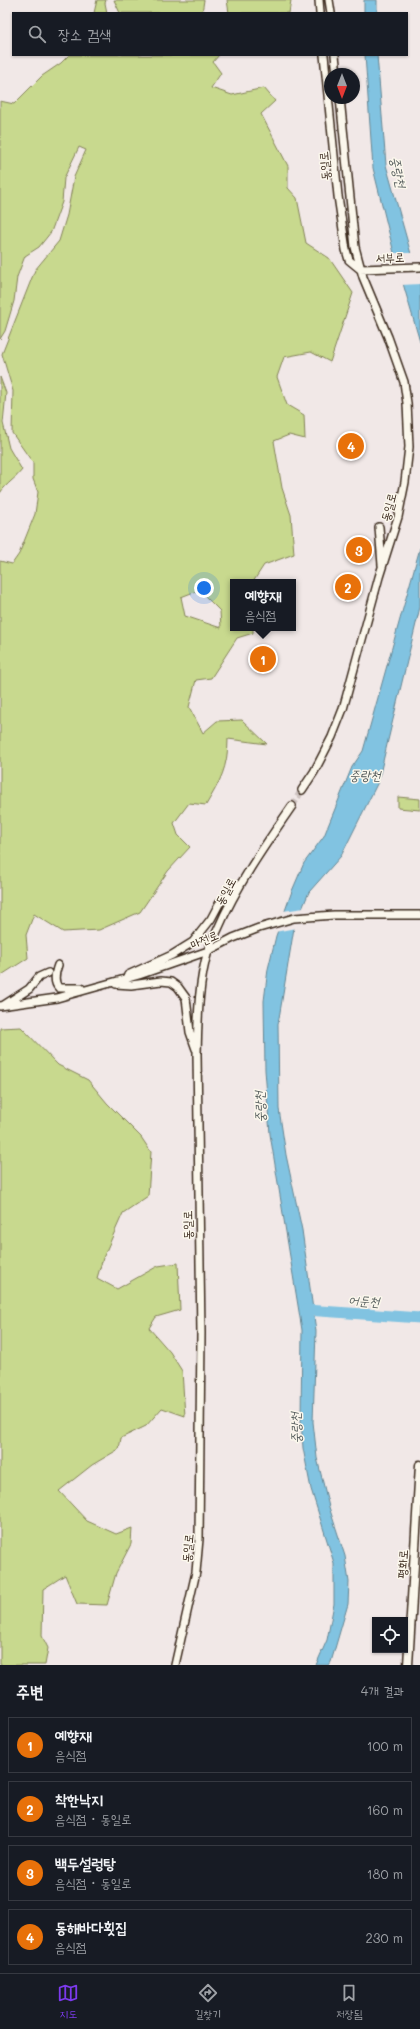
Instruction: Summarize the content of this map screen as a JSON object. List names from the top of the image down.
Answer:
{
  "streets": {
    "main road": ["평화로"],
    "street": ["동일로", "서부로", "마전로"]
  },
  "crossings": [
    ["동일로", "서부로"],
    ["동일로", "마전로"]
  ],
  "water": ["중랑천", "어둔천"],
  "north": "bottom",
  "page": {
    "search": "장소 검색",
    "pins": [
      "4",
      "3",
      "2",
      "1"
    ],
    "popup": ["예향재", "음식점"],
    "heading": ["주변", "4개 결과"],
    "list": [
      {
        "mark": "1",
        "name": "예향재",
        "note": "음식점",
        "value": "100 m"
      },
      {
        "mark": "2",
        "name": "착한낙지",
        "note": "음식점 · 동일로",
        "value": "160 m"
      },
      {
        "mark": "3",
        "name": "백두설렁탕",
        "note": "음식점 · 동일로",
        "value": "180 m"
      },
      {
        "mark": "4",
        "name": "동해바다횟집",
        "note": "음식점",
        "value": "230 m"
      }
    ],
    "nav": ["지도", "길찾기", "저장됨"]
  }
}
